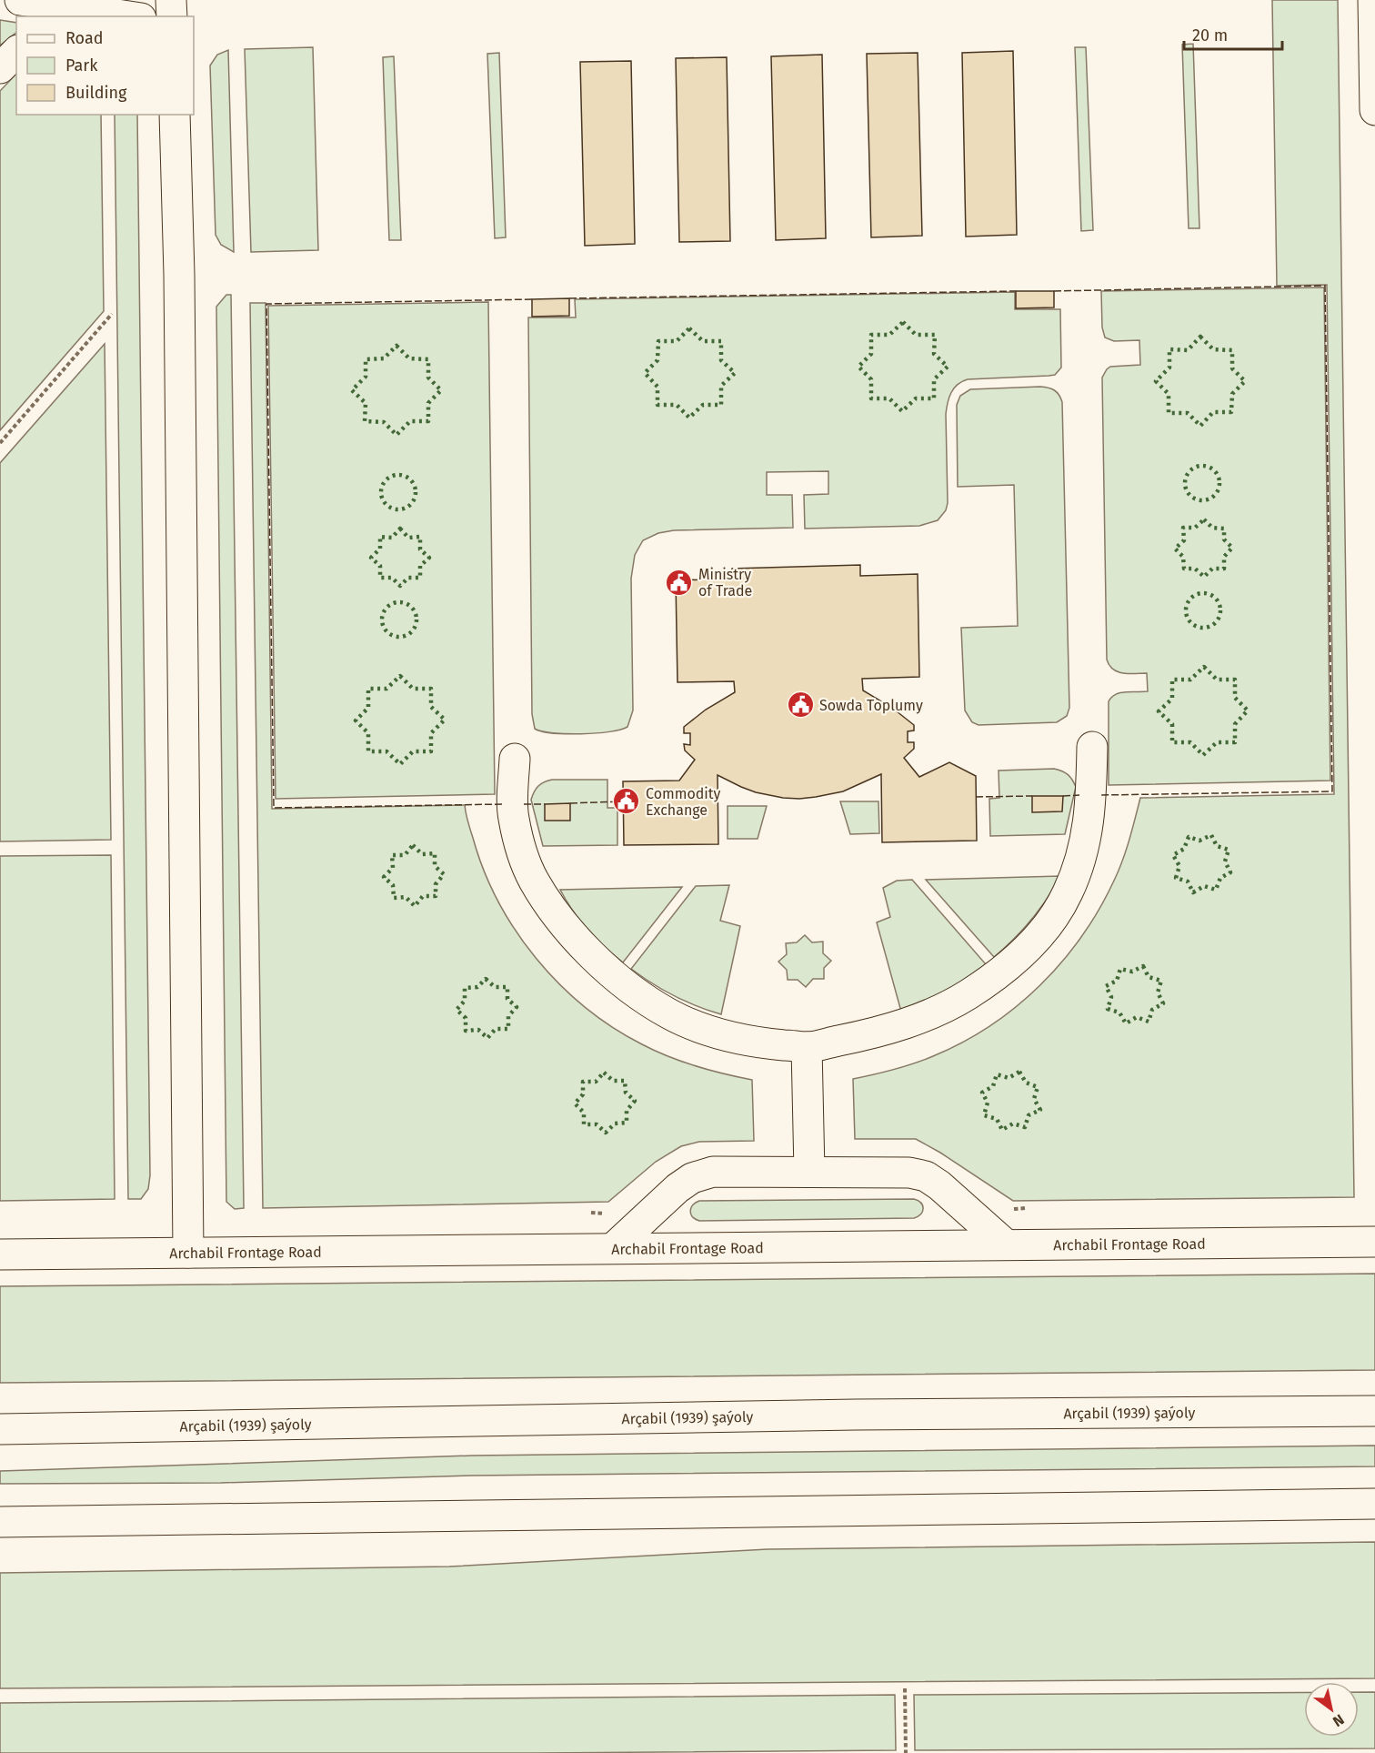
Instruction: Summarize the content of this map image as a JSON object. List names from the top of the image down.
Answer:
{
  "streets": {
    "main road": ["Archabil Frontage Road", "Arçabil (1939) şaýoly"]
  },
  "places": {
    "public building": ["Ministry of Trade", "Sowda Toplumy", "Commodity Exchange"]
  },
  "legend": ["Road", "Park", "Building"],
  "scale_bar": "20 m",
  "north": "bottom right"
}
